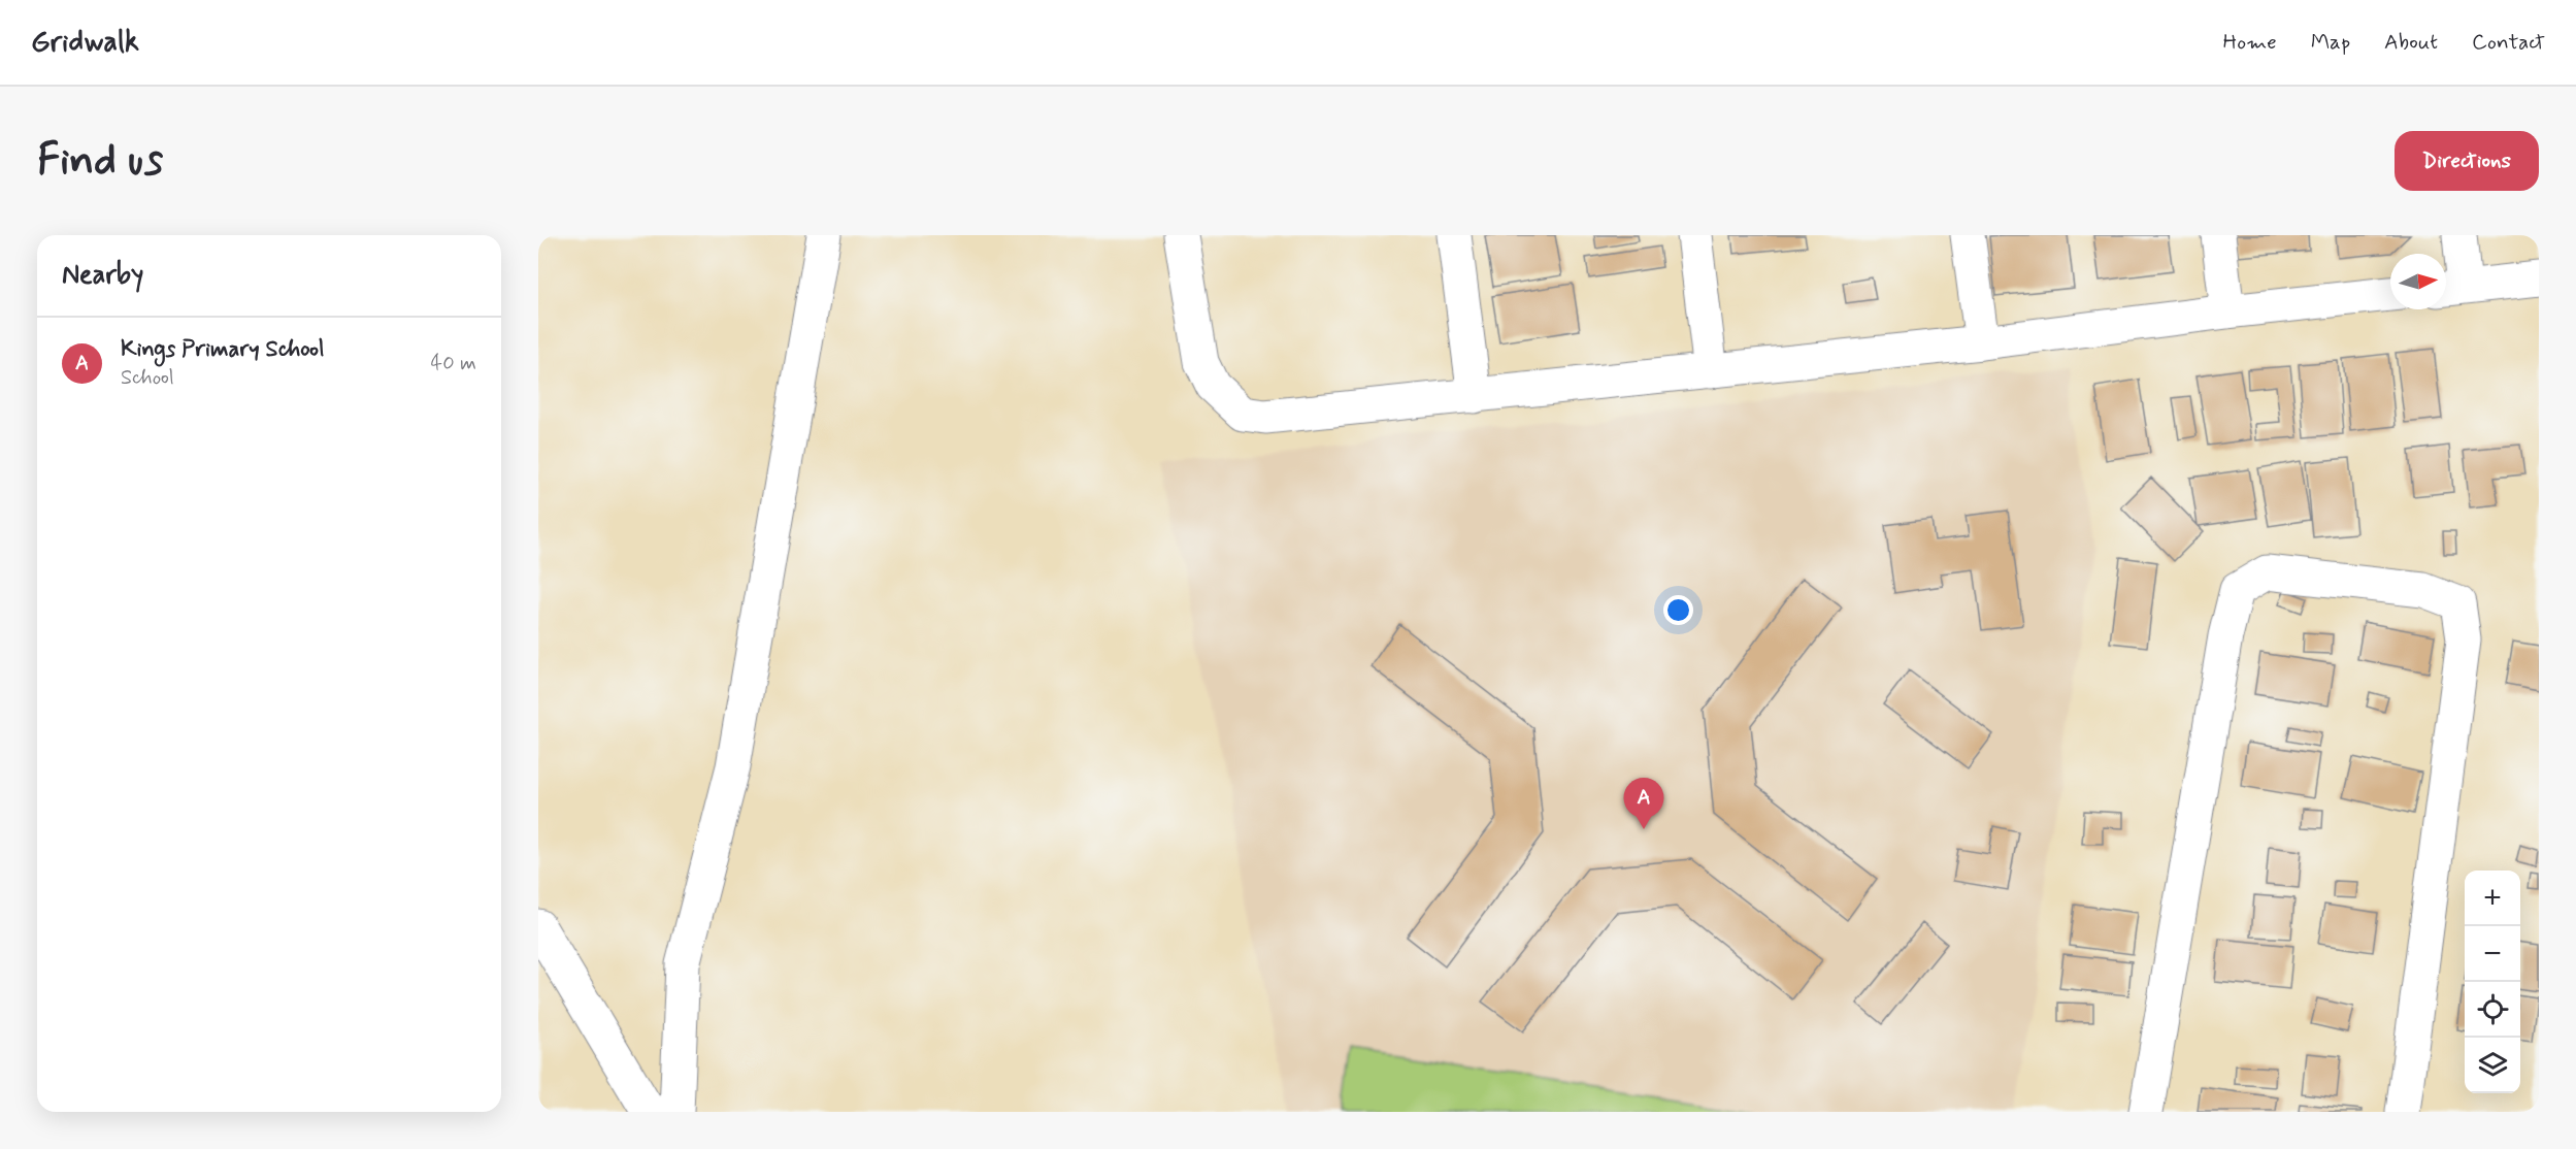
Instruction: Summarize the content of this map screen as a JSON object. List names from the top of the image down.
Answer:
{
  "north": "right",
  "page": {
    "header": "Gridwalk",
    "nav": [
      "Home",
      "Map",
      "About",
      "Contact"
    ],
    "buttons": "Directions",
    "title": "Find us",
    "heading": "Nearby",
    "list": [
      {
        "mark": "A",
        "name": "Kings Primary School",
        "note": "School",
        "value": "40 m"
      }
    ],
    "pins": "A",
    "map_buttons": ["+", "−"]
  }
}
